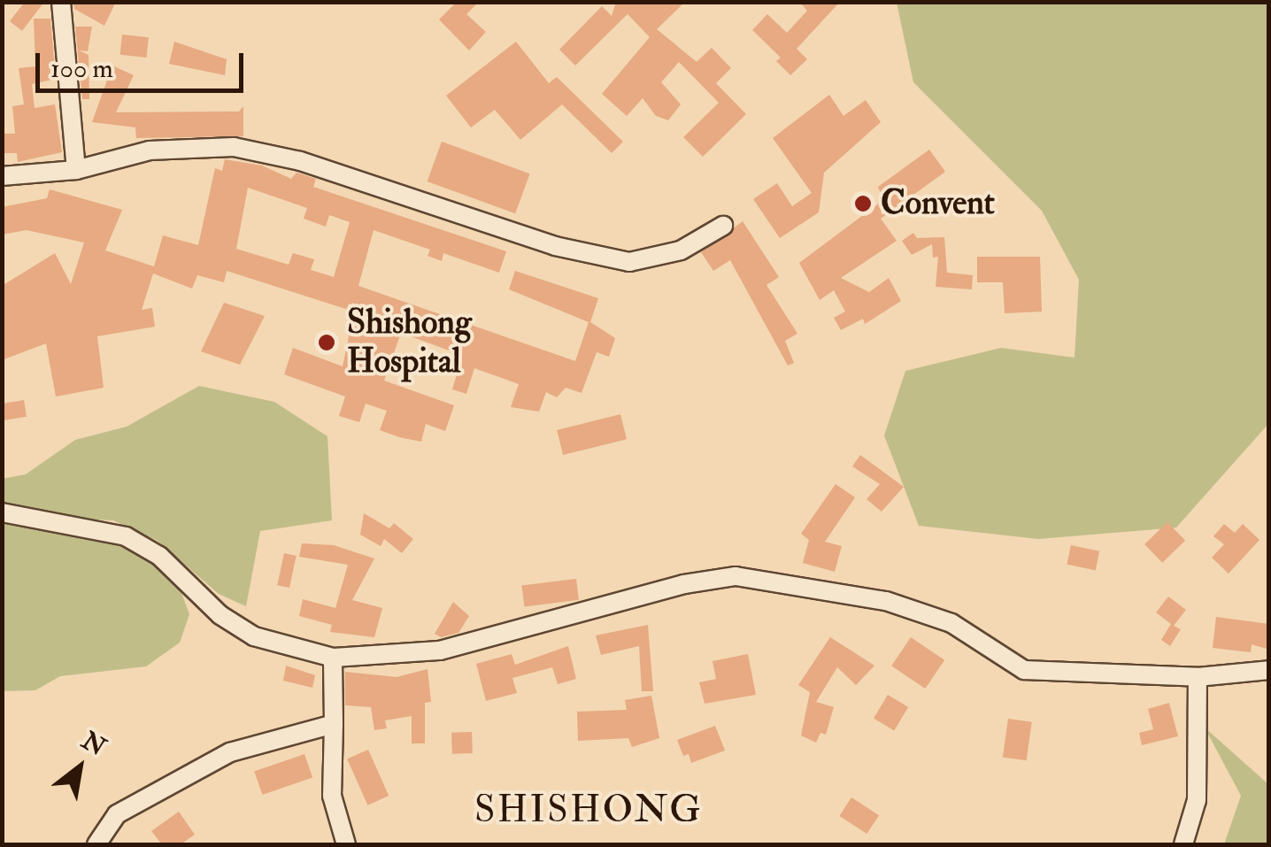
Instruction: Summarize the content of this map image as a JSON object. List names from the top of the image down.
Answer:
{
  "districts": ["SHISHONG"],
  "places": ["Convent", "Shishong Hospital"],
  "scale_bar": "100 m",
  "north": "top right"
}
